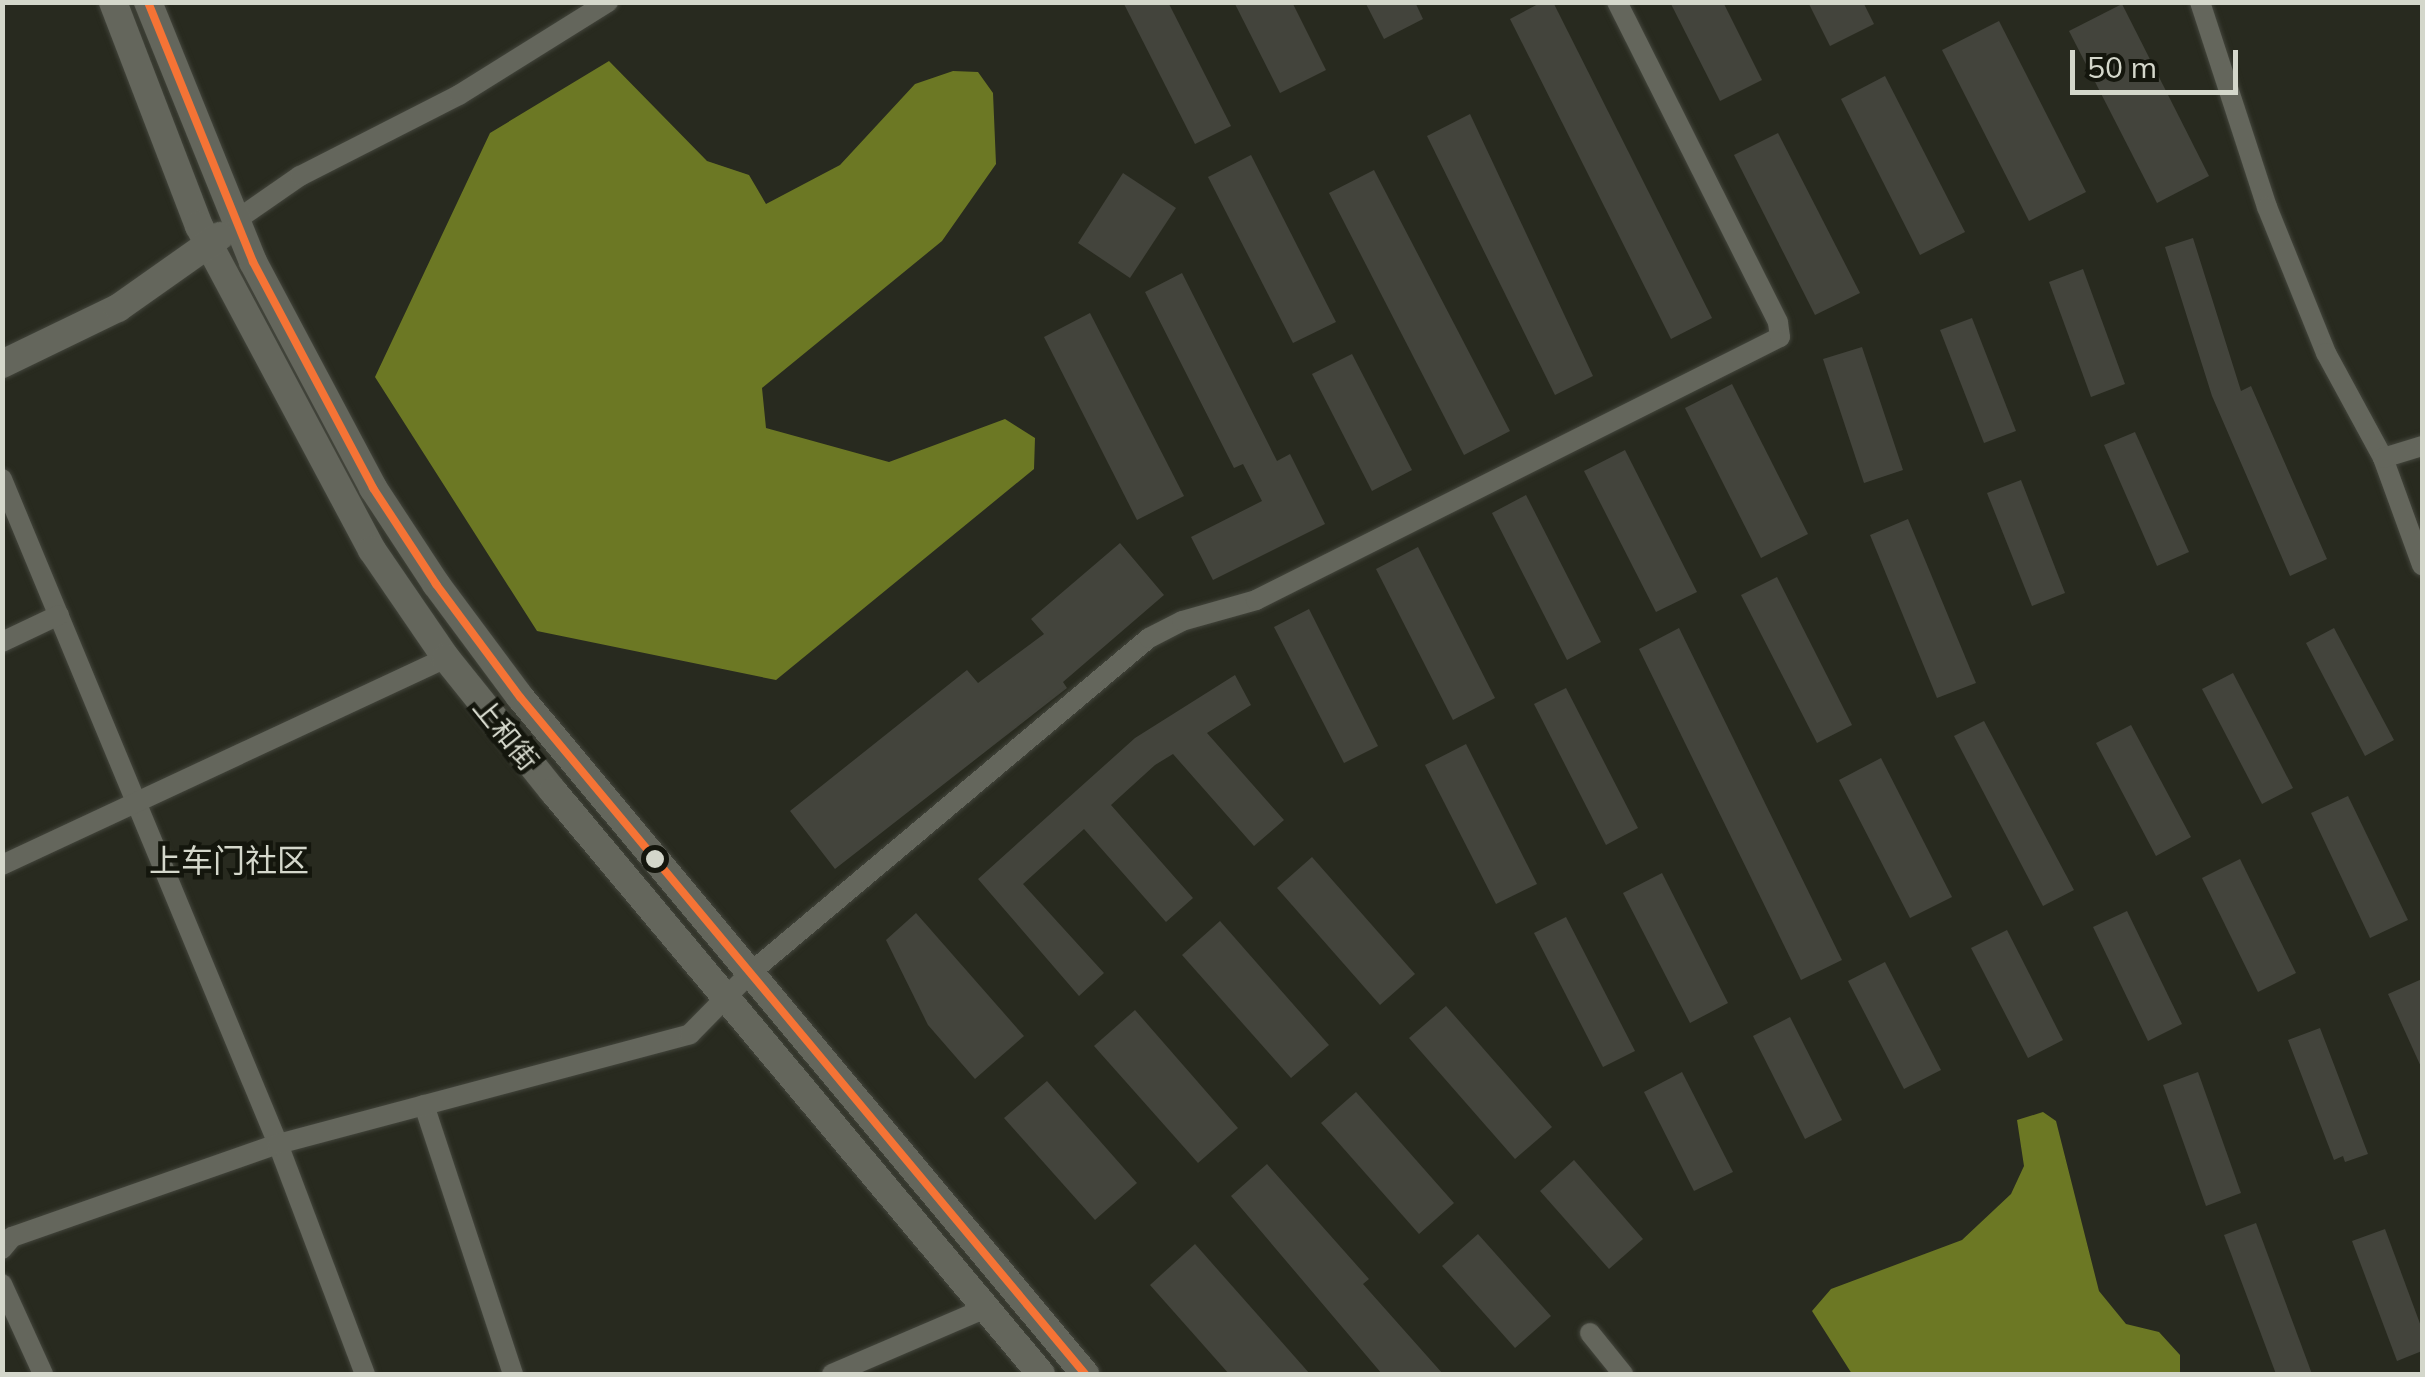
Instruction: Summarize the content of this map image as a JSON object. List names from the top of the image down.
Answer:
{
  "streets": {
    "street": ["上和街"]
  },
  "districts": ["上车门社区"],
  "scale_bar": "50 m"
}
